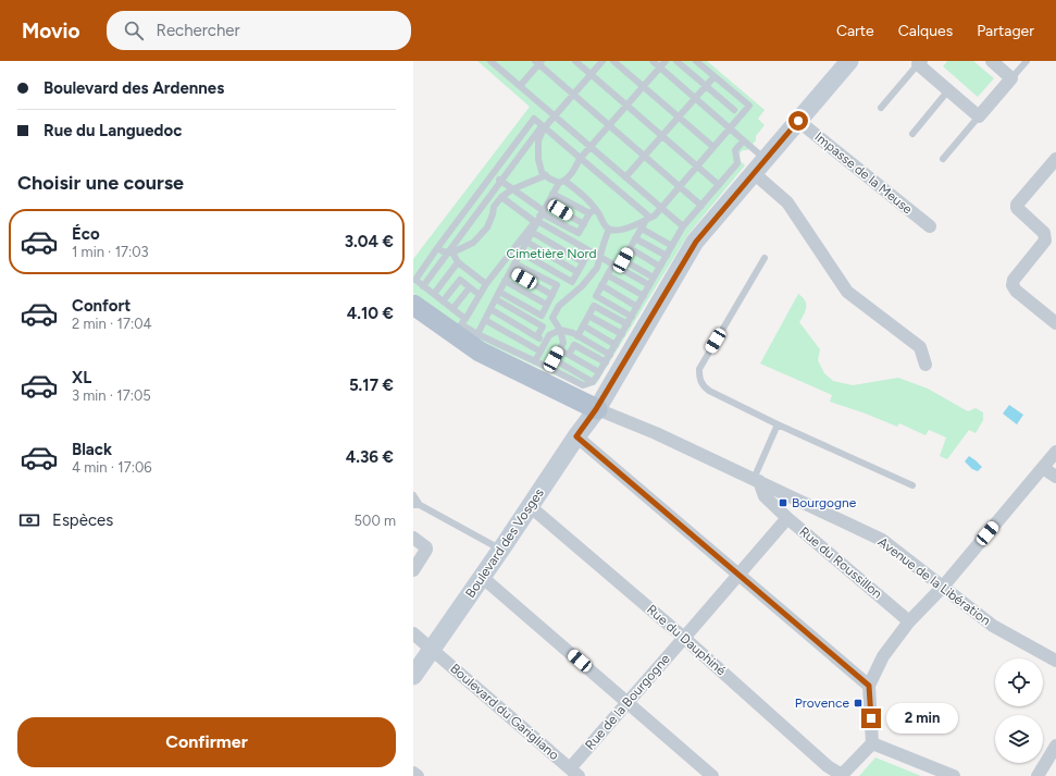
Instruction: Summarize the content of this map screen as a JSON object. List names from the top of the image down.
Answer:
{
  "streets": {
    "main road": ["Boulevard des Vosges"],
    "street": [
      "Impasse de la Meuse",
      "Rue du Roussillon",
      "Avenue de la Libération",
      "Rue du Dauphiné",
      "Rue de la Bourgogne",
      "Boulevard du Garigliano"
    ]
  },
  "crossings": [
    ["Impasse de la Meuse", "Boulevard des Vosges"],
    ["Boulevard des Vosges", "Avenue de la Libération"],
    ["Boulevard des Vosges", "Rue du Dauphiné"],
    ["Boulevard des Vosges", "Boulevard du Garigliano"],
    ["Rue du Roussillon", "Avenue de la Libération"],
    ["Rue du Roussillon", "Rue de la Bourgogne"],
    ["Rue du Dauphiné", "Rue de la Bourgogne"],
    ["Rue de la Bourgogne", "Boulevard du Garigliano"]
  ],
  "parks": ["Cimetière Nord"],
  "places": {
    "transit": ["Bourgogne", "Provence"]
  },
  "page": {
    "header": "Movio",
    "search": "Rechercher",
    "nav": ["Carte", "Calques", "Partager"],
    "banner": ["Boulevard des Ardennes", "Rue du Languedoc"],
    "heading": "Choisir une course",
    "list": [
      {
        "name": "Éco",
        "note": "1 min · 17:03",
        "value": "3.04 €"
      },
      {
        "name": "Confort",
        "note": "2 min · 17:04",
        "value": "4.10 €"
      },
      {
        "name": "XL",
        "note": "3 min · 17:05",
        "value": "5.17 €"
      },
      {
        "name": "Black",
        "note": "4 min · 17:06",
        "value": "4.36 €"
      }
    ],
    "pay": ["Espèces", "500 m"],
    "bubble": "2 min",
    "buttons": "Confirmer"
  }
}
